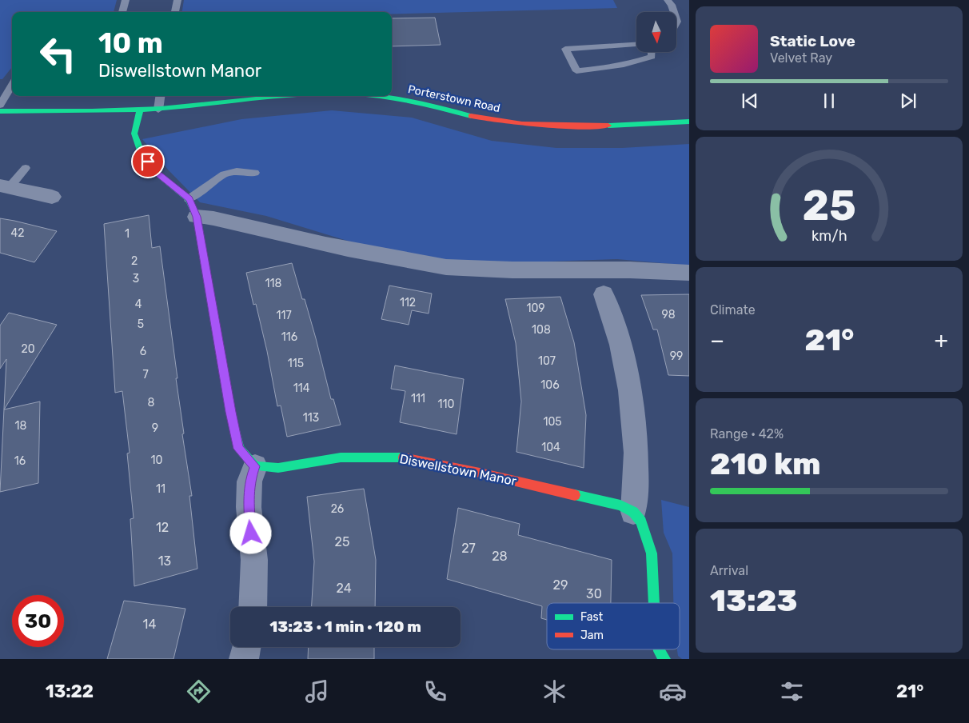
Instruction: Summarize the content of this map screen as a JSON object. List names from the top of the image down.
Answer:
{
  "streets": {
    "street": ["Porterstown Road", "Diswellstown Manor"]
  },
  "house_numbers": [
    "42",
    "1",
    "2",
    "3",
    "118",
    "112",
    "4",
    "109",
    "98",
    "117",
    "5",
    "108",
    "116",
    "20",
    "6",
    "99",
    "107",
    "115",
    "7",
    "106",
    "114",
    "111",
    "8",
    "110",
    "113",
    "105",
    "18",
    "9",
    "104",
    "10",
    "16",
    "11",
    "26",
    "12",
    "25",
    "27",
    "28",
    "13",
    "29",
    "24",
    "30",
    "14"
  ],
  "legend": ["Fast", "Jam"],
  "north": "bottom",
  "page": {
    "turn": ["10 m", "Diswellstown Manor"],
    "song": ["Static Love", "Velvet Ray"],
    "tile": [
      "Climate",
      ["Range · 42%", "210 km"],
      ["Arrival", "13:23"]
    ],
    "heat": ["−", "21°", "+"],
    "limit": "30",
    "trip": "13:23 · 1 min · 120 m",
    "tabs": ["13:22", "21°"],
    "gauge": ["25", "km/h"]
  }
}
